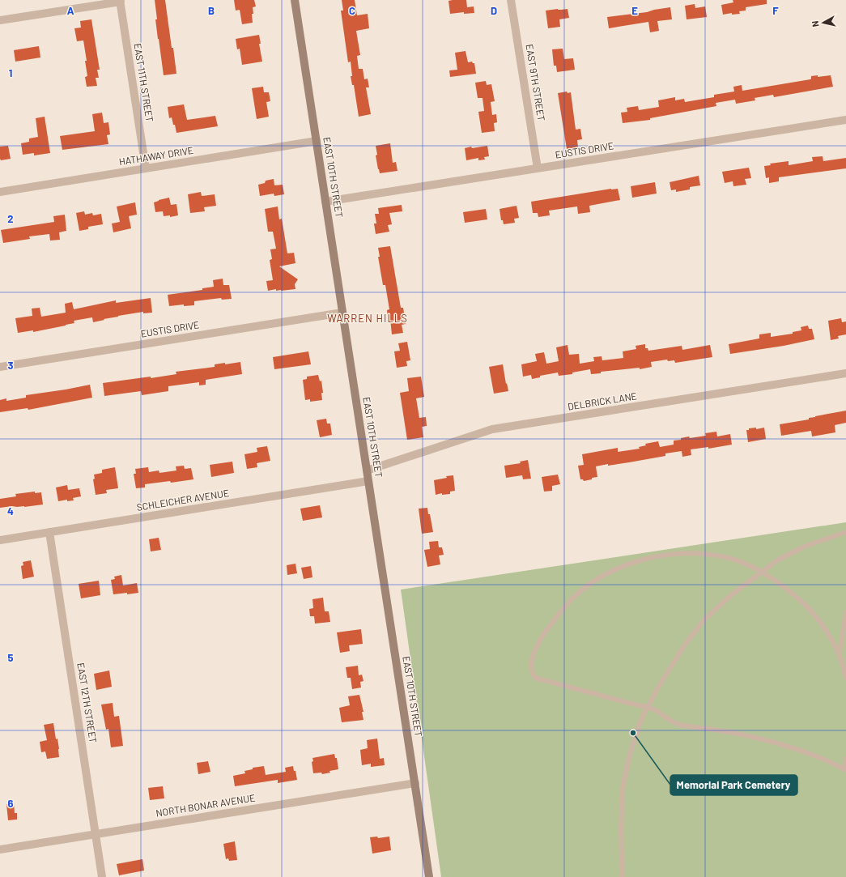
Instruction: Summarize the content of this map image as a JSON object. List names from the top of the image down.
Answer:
{
  "streets": {
    "main road": ["EAST 10TH STREET"],
    "street": [
      "EAST 11TH STREET",
      "EAST 9TH STREET",
      "EUSTIS DRIVE",
      "HATHAWAY DRIVE",
      "DELBRICK LANE",
      "SCHLEICHER AVENUE",
      "EAST 12TH STREET",
      "NORTH BONAR AVENUE"
    ]
  },
  "crossings": [
    ["EAST 11TH STREET", "HATHAWAY DRIVE"],
    ["EAST 9TH STREET", "EUSTIS DRIVE"],
    ["EUSTIS DRIVE", "EAST 10TH STREET"],
    ["HATHAWAY DRIVE", "EAST 10TH STREET"],
    ["EAST 10TH STREET", "DELBRICK LANE"],
    ["EAST 10TH STREET", "SCHLEICHER AVENUE"],
    ["EAST 10TH STREET", "NORTH BONAR AVENUE"],
    ["SCHLEICHER AVENUE", "EAST 12TH STREET"],
    ["EAST 12TH STREET", "NORTH BONAR AVENUE"]
  ],
  "districts": ["WARREN HILLS"],
  "places": ["Memorial Park Cemetery"],
  "north": "left",
  "grid": {
    "columns": [
      "A",
      "B",
      "C",
      "D",
      "E",
      "F"
    ],
    "rows": [
      "1",
      "2",
      "3",
      "4",
      "5",
      "6"
    ]
  }
}
